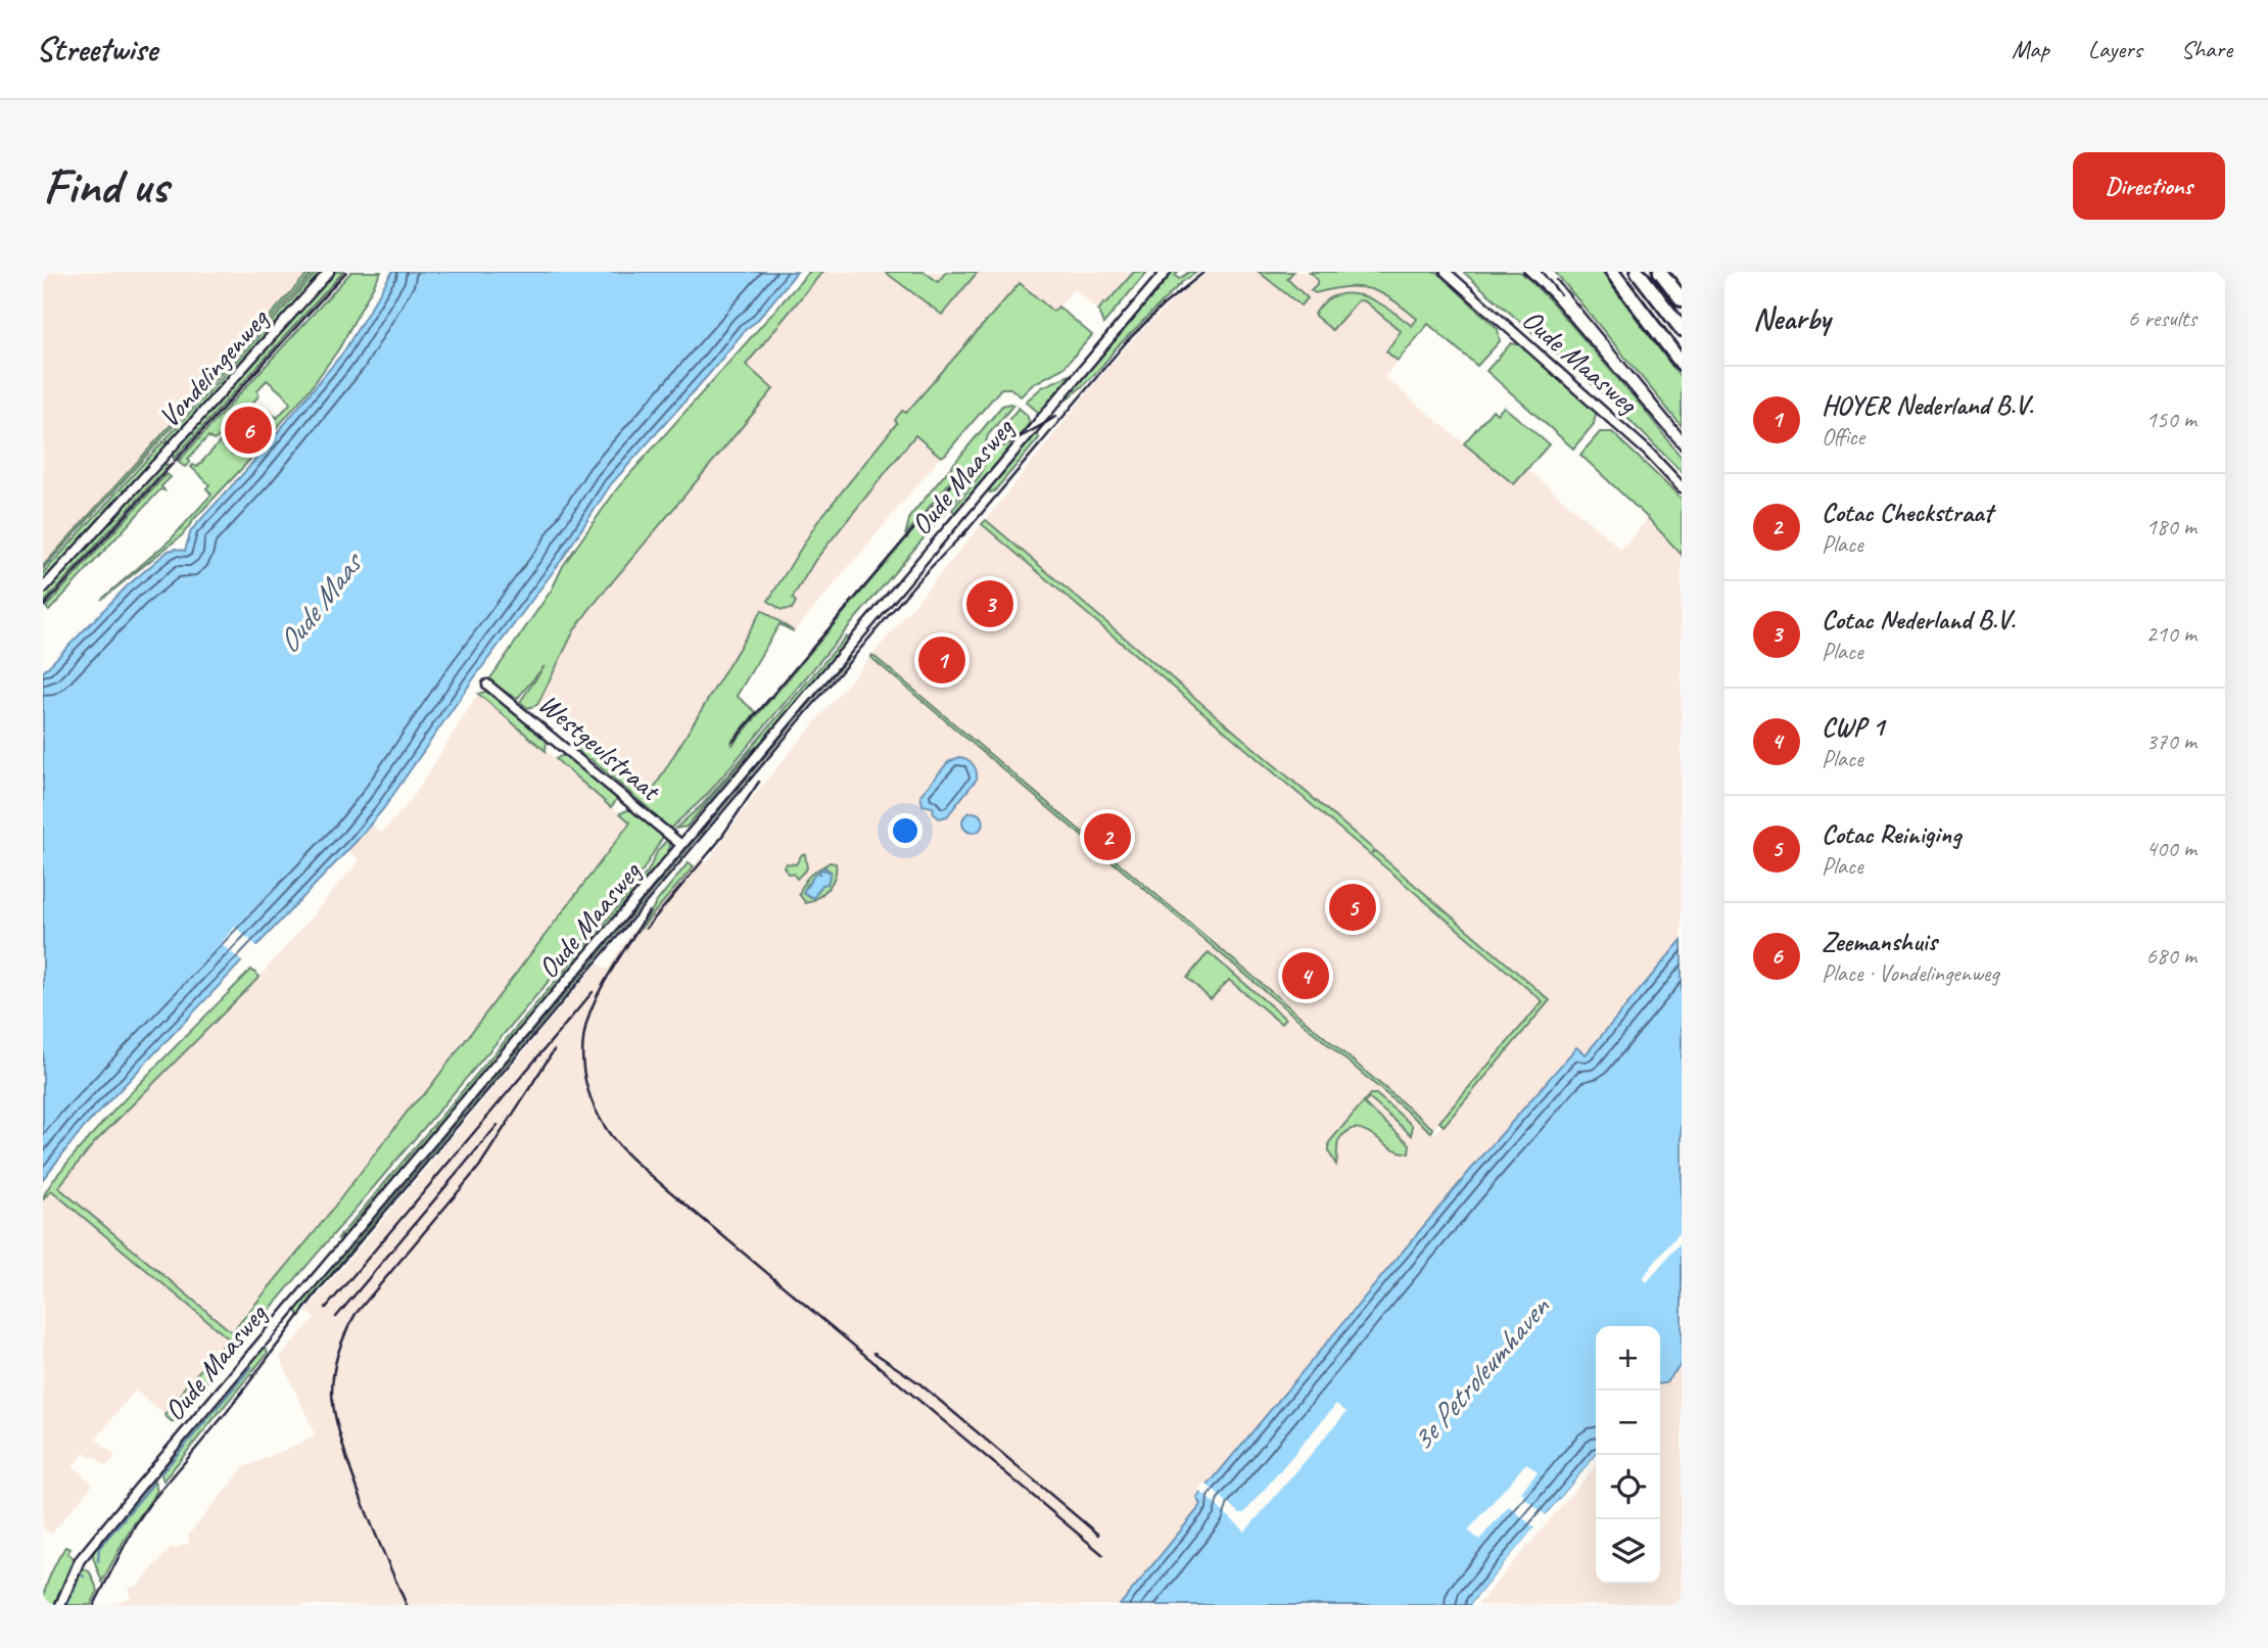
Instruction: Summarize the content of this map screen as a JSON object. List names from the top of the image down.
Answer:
{
  "streets": {
    "street": ["Oude Maasweg", "Vondelingenweg", "Westgeulstraat"]
  },
  "crossings": [
    ["Oude Maasweg", "Westgeulstraat"]
  ],
  "water": ["Oude Maas", "3e Petroleumhaven"],
  "page": {
    "header": "Streetwise",
    "nav": ["Map", "Layers", "Share"],
    "buttons": "Directions",
    "title": "Find us",
    "heading": ["Nearby", "6 results"],
    "list": [
      {
        "mark": "1",
        "name": "HOYER Nederland B.V.",
        "note": "Office",
        "value": "150 m"
      },
      {
        "mark": "2",
        "name": "Cotac Checkstraat",
        "note": "Place",
        "value": "180 m"
      },
      {
        "mark": "3",
        "name": "Cotac Nederland B.V.",
        "note": "Place",
        "value": "210 m"
      },
      {
        "mark": "4",
        "name": "CWP 1",
        "note": "Place",
        "value": "370 m"
      },
      {
        "mark": "5",
        "name": "Cotac Reiniging",
        "note": "Place",
        "value": "400 m"
      },
      {
        "mark": "6",
        "name": "Zeemanshuis",
        "note": "Place · Vondelingenweg",
        "value": "680 m"
      }
    ],
    "pins": [
      "6",
      "3",
      "1",
      "2",
      "5",
      "4"
    ],
    "map_buttons": ["+", "−"]
  }
}
